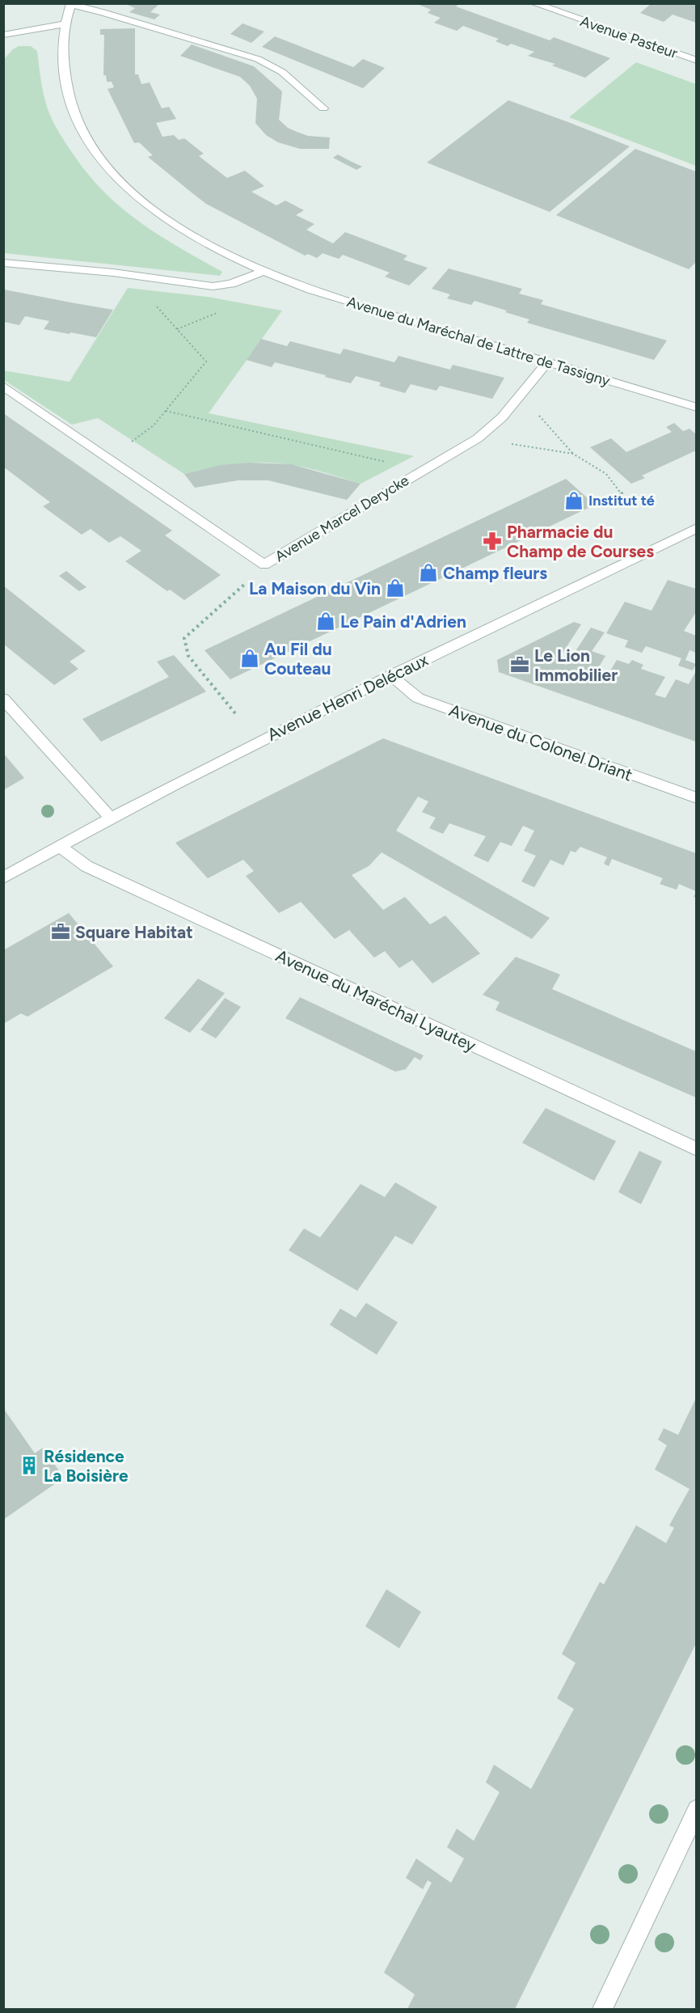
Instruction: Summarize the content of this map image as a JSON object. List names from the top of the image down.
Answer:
{
  "streets": {
    "street": [
      "Avenue Pasteur",
      "Avenue du Maréchal de Lattre de Tassigny",
      "Avenue Marcel Derycke",
      "Avenue Henri Delécaux",
      "Avenue du Colonel Driant",
      "Avenue du Maréchal Lyautey"
    ]
  },
  "crossings": [
    ["Avenue du Maréchal de Lattre de Tassigny", "Avenue Marcel Derycke"],
    ["Avenue Henri Delécaux", "Avenue du Colonel Driant"],
    ["Avenue Henri Delécaux", "Avenue du Maréchal Lyautey"]
  ],
  "places": {
    "shop": [
      "Institut té",
      "Champ fleurs",
      "La Maison du Vin",
      "Le Pain d'Adrien",
      "Au Fil du Couteau"
    ],
    "pharmacy": ["Pharmacie du Champ de Courses"],
    "office": ["Le Lion Immobilier", "Square Habitat"],
    "building": ["Résidence La Boisière"]
  }
}
